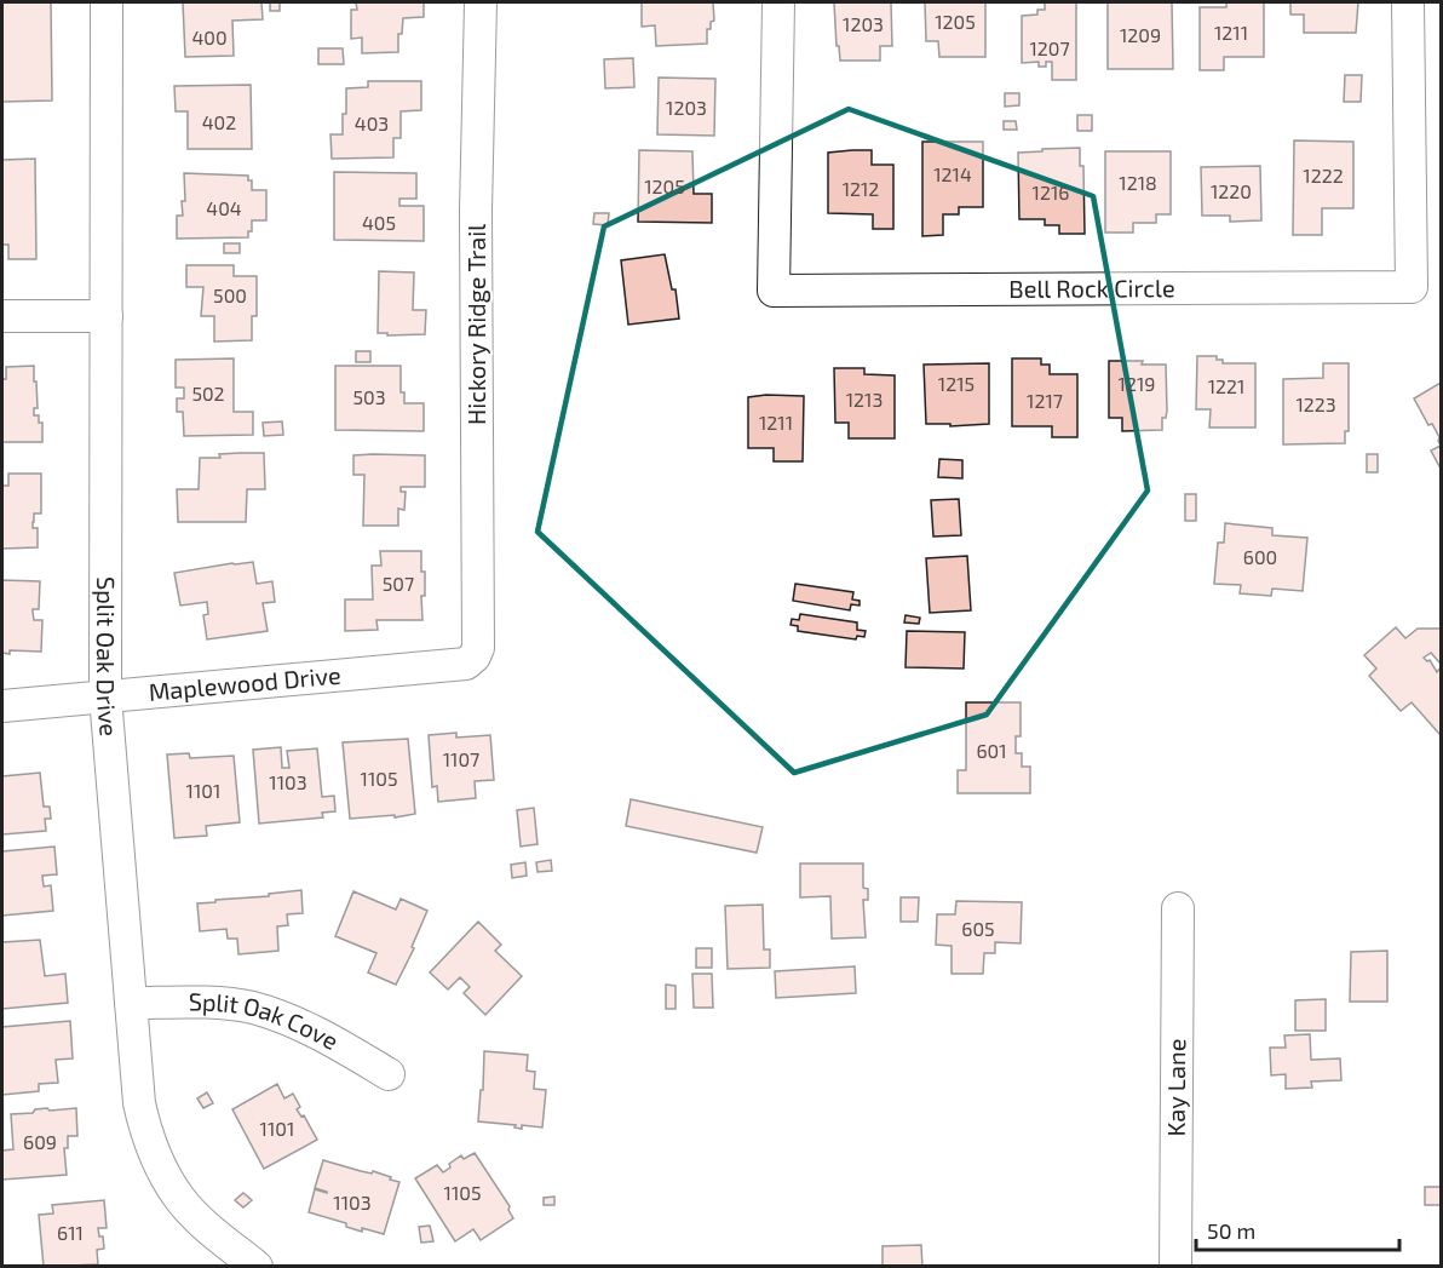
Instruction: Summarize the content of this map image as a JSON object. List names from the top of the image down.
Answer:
{
  "streets": {
    "street": [
      "Bell Rock Circle",
      "Hickory Ridge Trail",
      "Split Oak Drive",
      "Maplewood Drive",
      "Split Oak Cove",
      "Kay Lane"
    ]
  },
  "crossings": [
    ["Hickory Ridge Trail", "Maplewood Drive"],
    ["Split Oak Drive", "Maplewood Drive"],
    ["Split Oak Drive", "Split Oak Cove"]
  ],
  "house_numbers": [
    "1205",
    "1203",
    "1211",
    "1209",
    "400",
    "1207",
    "1203",
    "402",
    "403",
    "1214",
    "1222",
    "1218",
    "1205",
    "1212",
    "1220",
    "1216",
    "404",
    "405",
    "500",
    "1215",
    "1219",
    "1221",
    "502",
    "503",
    "1213",
    "1217",
    "1223",
    "1211",
    "600",
    "507",
    "601",
    "1107",
    "1105",
    "1103",
    "1101",
    "605",
    "1101",
    "609",
    "1105",
    "1103",
    "611"
  ],
  "scale_bar": "50 m"
}
